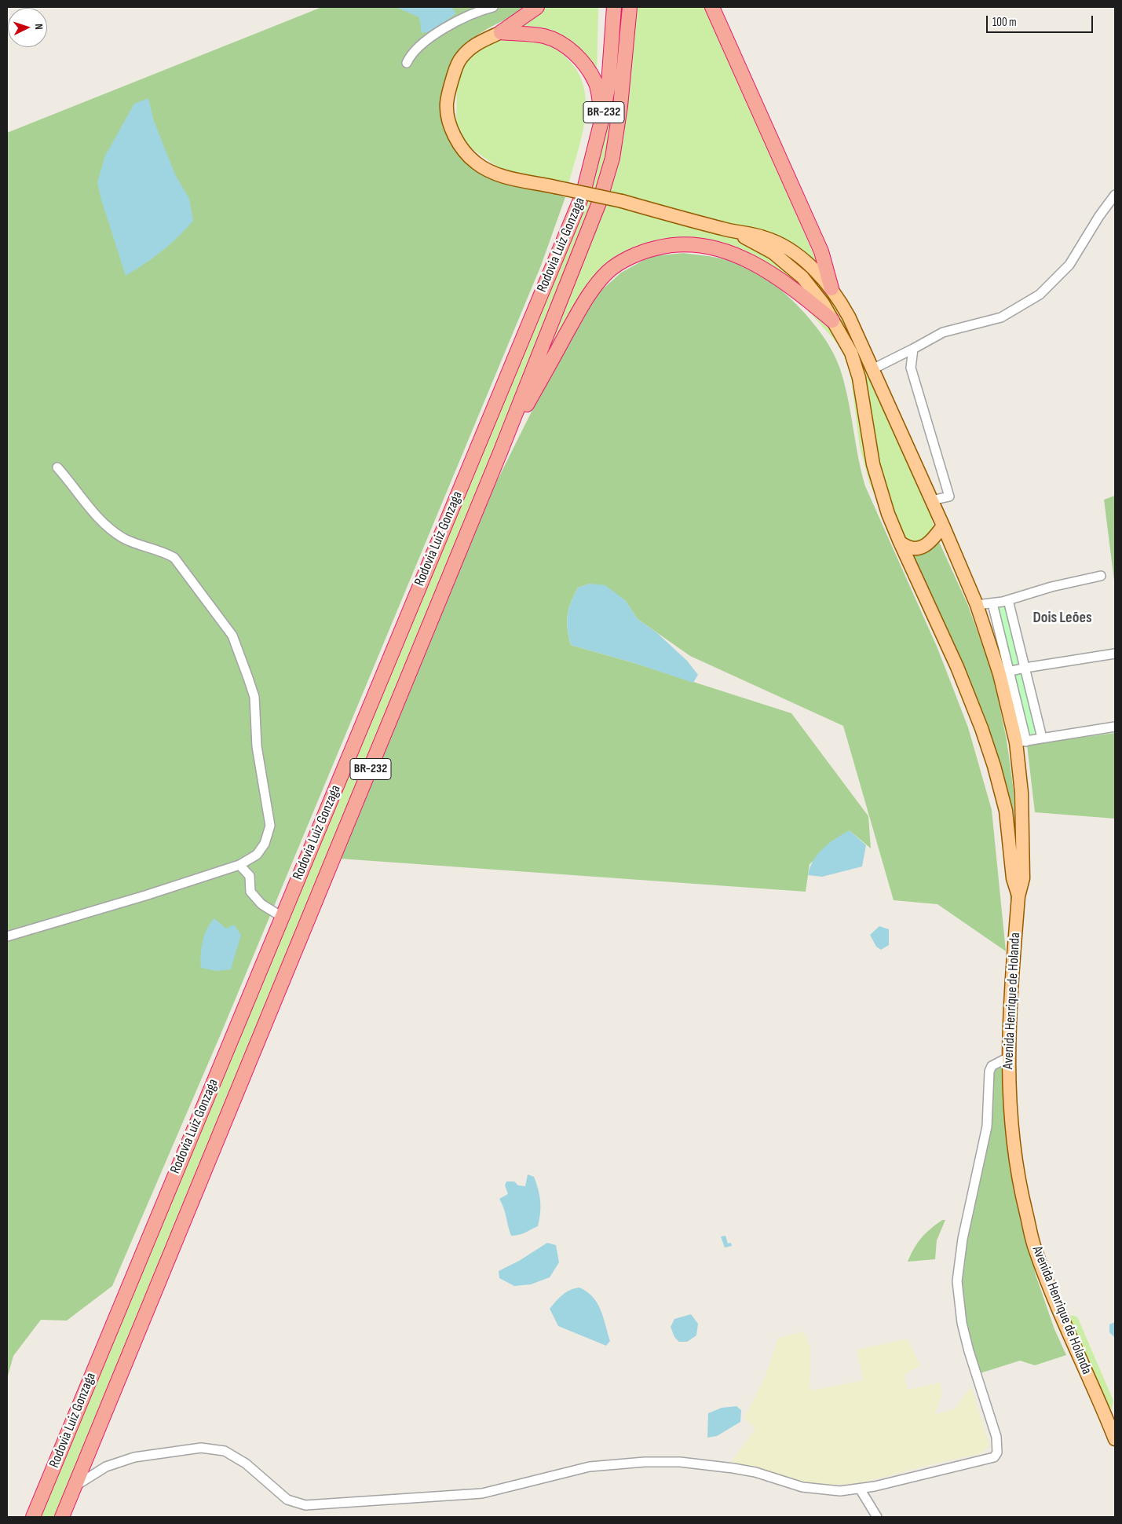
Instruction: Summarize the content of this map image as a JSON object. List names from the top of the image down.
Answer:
{
  "streets": {
    "highway": ["BR-232", "Rodovia Luiz Gonzaga"],
    "main road": ["Avenida Henrique de Holanda"]
  },
  "districts": ["Dois Leões"],
  "scale_bar": "100 m",
  "north": "right"
}
